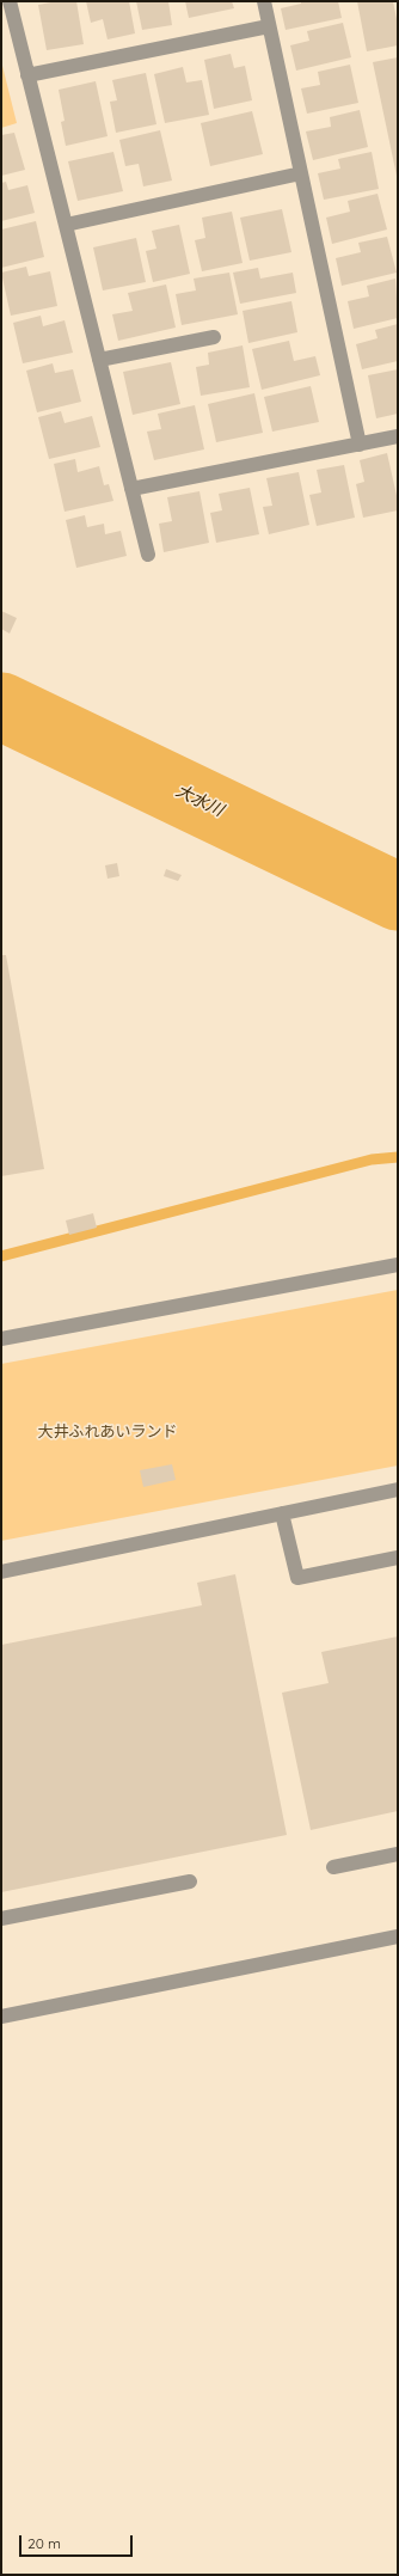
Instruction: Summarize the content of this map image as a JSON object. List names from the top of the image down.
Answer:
{
  "water": ["大水川"],
  "parks": ["大井ふれあいランド"],
  "scale_bar": "20 m"
}
